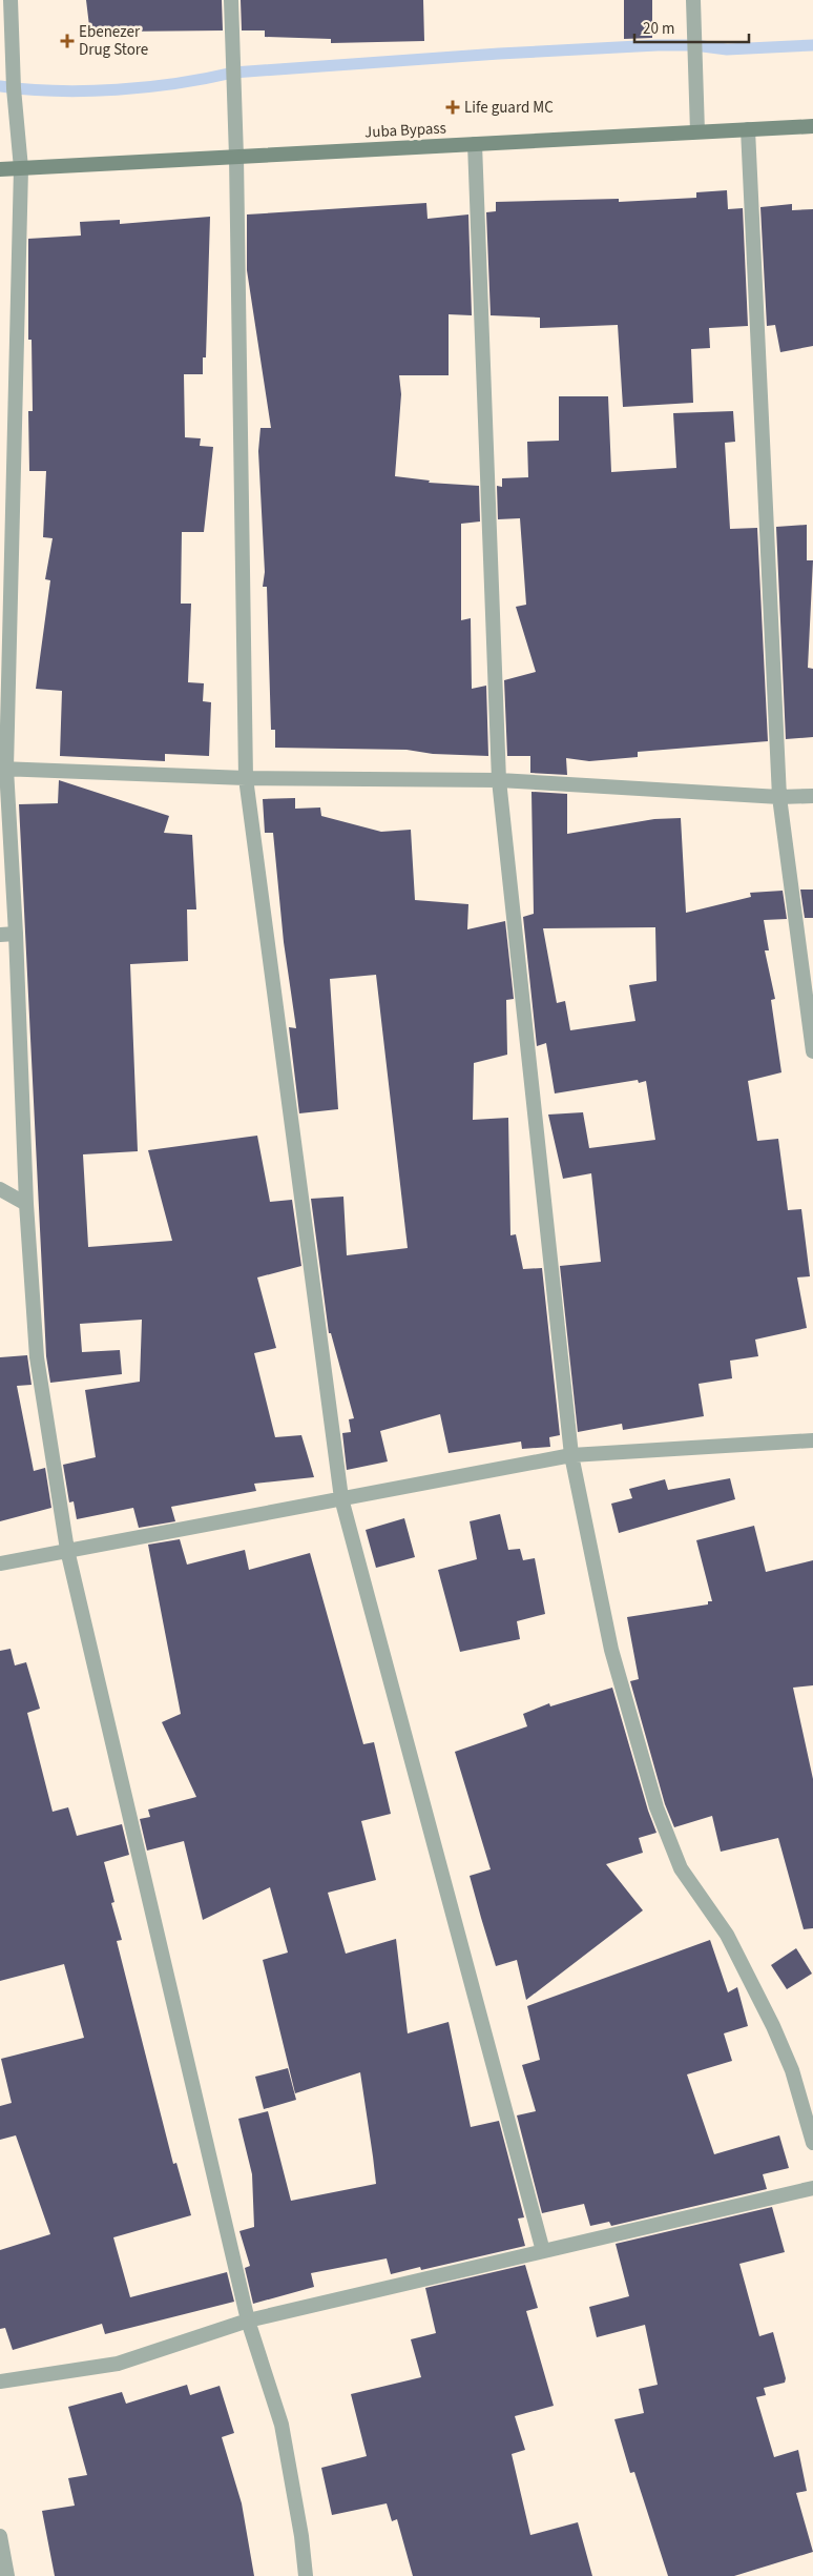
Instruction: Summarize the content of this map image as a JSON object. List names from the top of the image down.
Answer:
{
  "streets": {
    "main road": ["Juba Bypass"]
  },
  "places": {
    "health": ["Ebenezer Drug Store", "Life guard MC"]
  },
  "scale_bar": "20 m"
}
